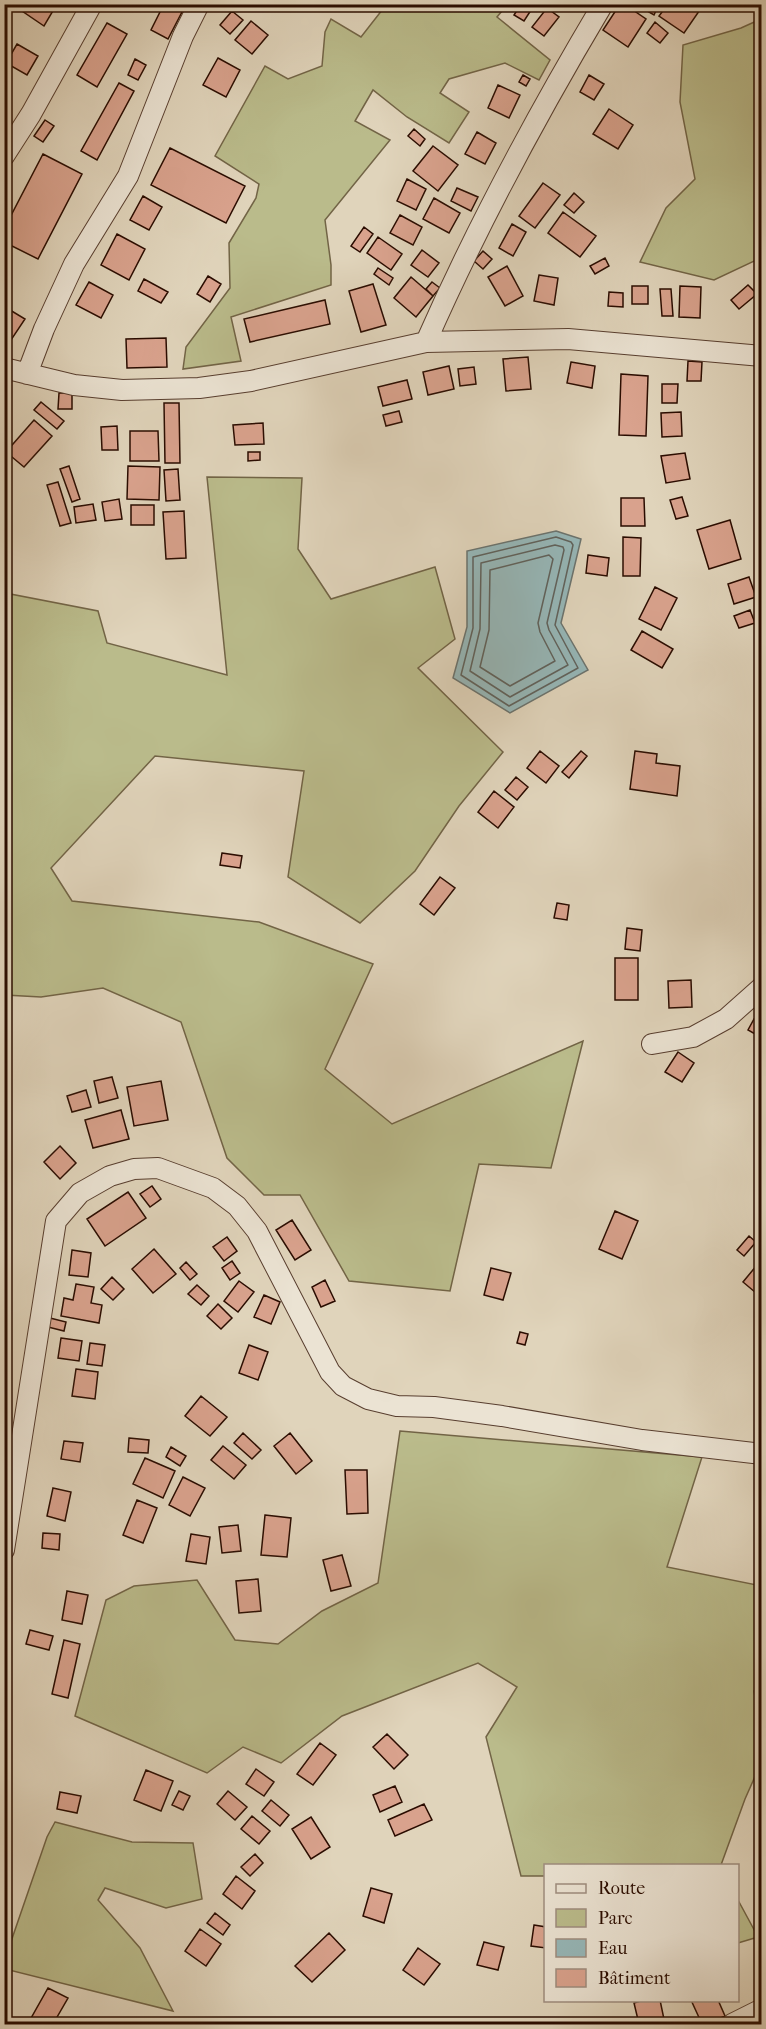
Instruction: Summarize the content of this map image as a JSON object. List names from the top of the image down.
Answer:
{
  "legend": [
    "Route",
    "Parc",
    "Eau",
    "Bâtiment"
  ]
}
